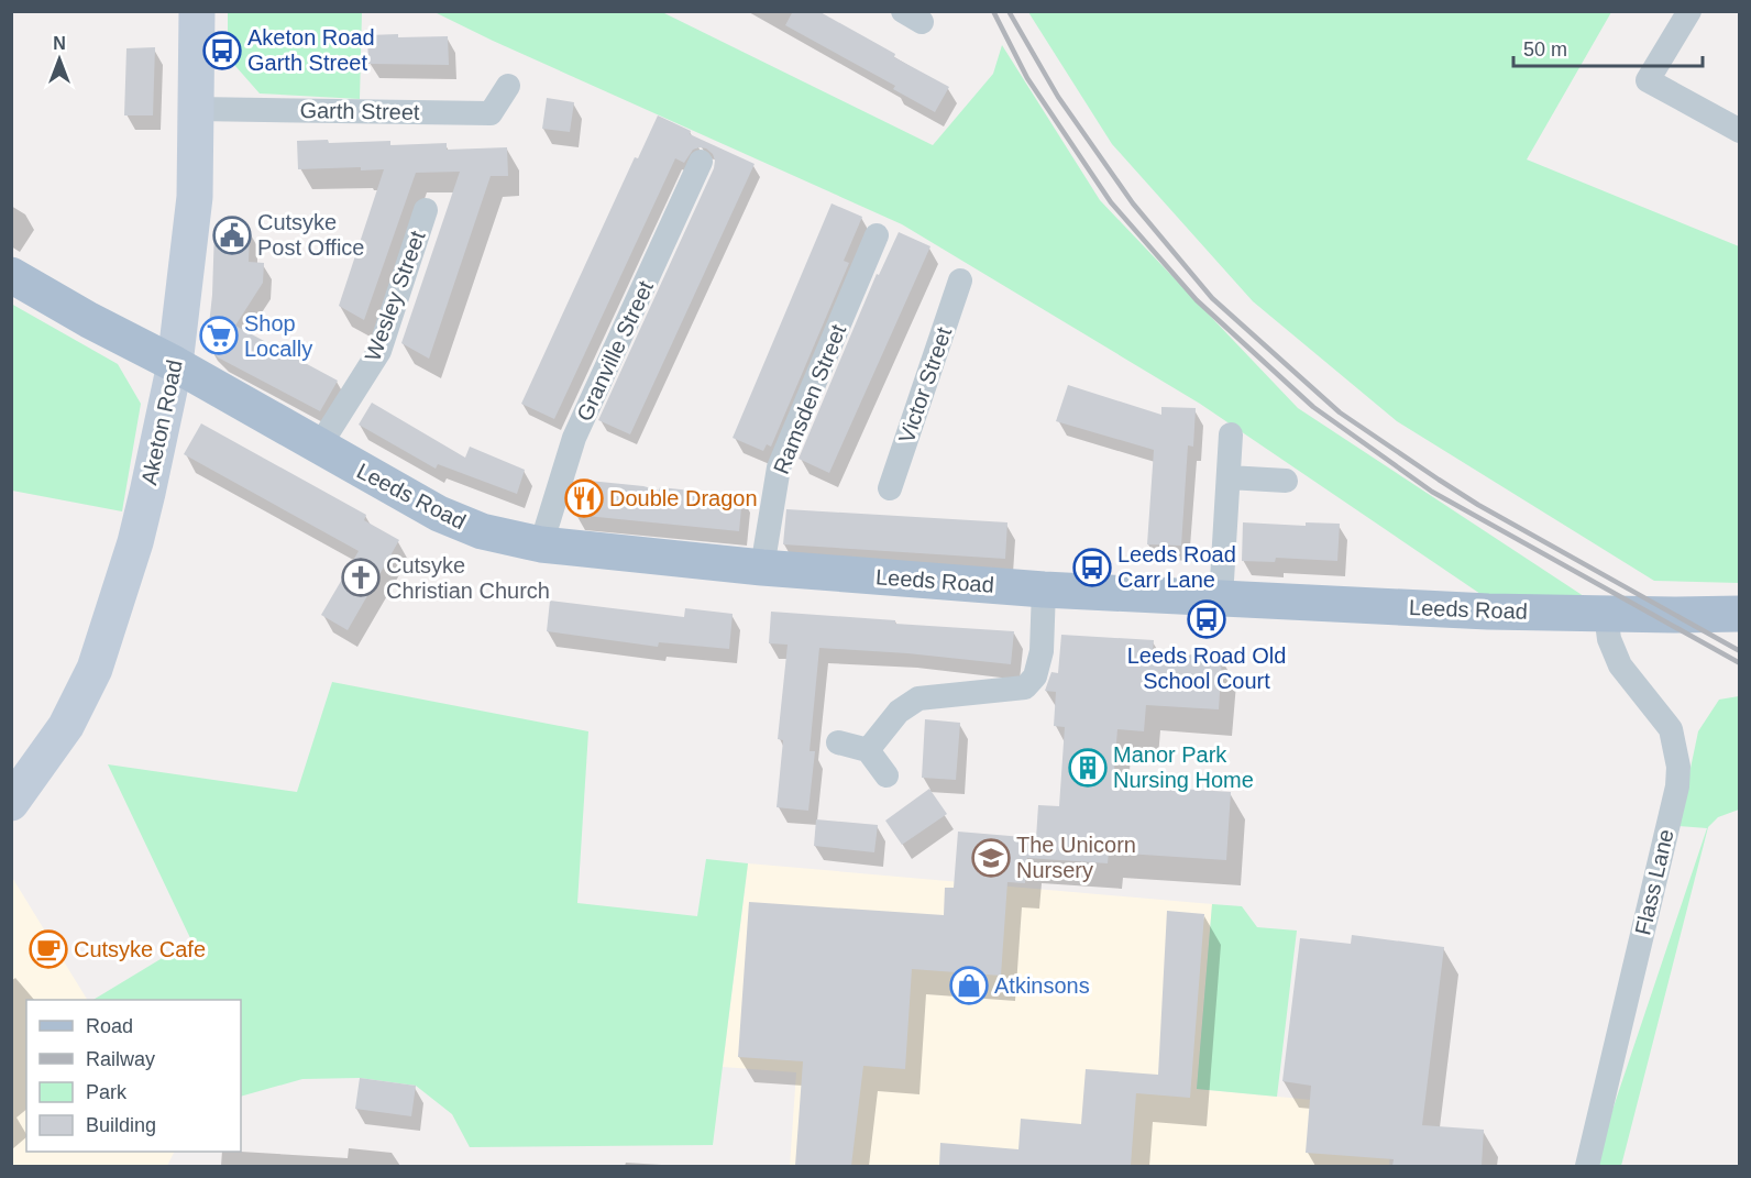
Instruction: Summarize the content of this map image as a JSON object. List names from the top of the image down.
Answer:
{
  "streets": {
    "main road": ["Aketon Road", "Leeds Road"],
    "street": [
      "Garth Street",
      "Wesley Street",
      "Granville Street",
      "Victor Street",
      "Ramsden Street",
      "Flass Lane"
    ]
  },
  "crossings": [
    ["Garth Street", "Aketon Road"],
    ["Wesley Street", "Leeds Road"],
    ["Granville Street", "Leeds Road"],
    ["Ramsden Street", "Leeds Road"],
    ["Aketon Road", "Leeds Road"],
    ["Leeds Road", "Flass Lane"]
  ],
  "places": {
    "bus stop": ["Aketon Road Garth Street", "Leeds Road Carr Lane", "Leeds Road Old School Court"],
    "public building": ["Cutsyke Post Office"],
    "supermarket": ["Shop Locally"],
    "restaurant": ["Double Dragon"],
    "church": ["Cutsyke Christian Church"],
    "building": ["Manor Park Nursing Home"],
    "school or university": ["The Unicorn Nursery"],
    "cafe": ["Cutsyke Cafe"],
    "shop": ["Atkinsons"]
  },
  "legend": [
    "Road",
    "Railway",
    "Park",
    "Building"
  ],
  "scale_bar": "50 m",
  "north": "top"
}
